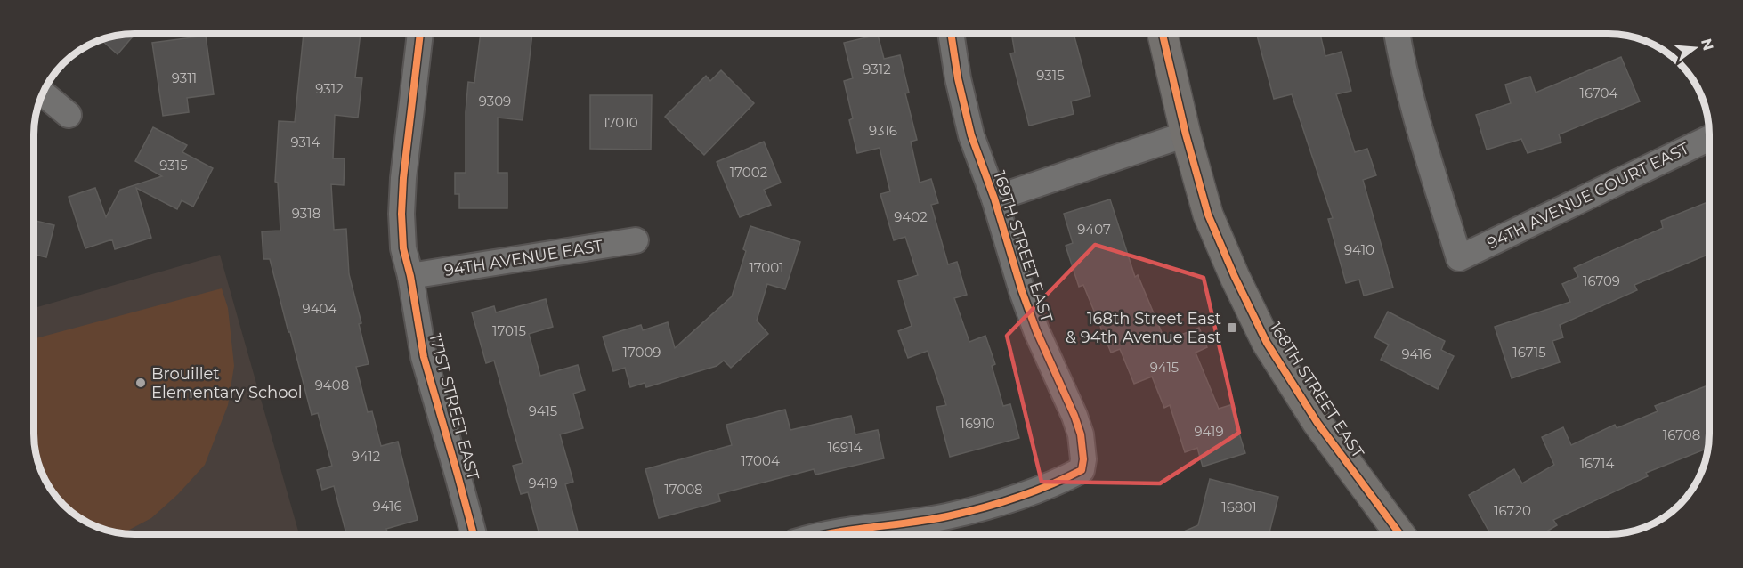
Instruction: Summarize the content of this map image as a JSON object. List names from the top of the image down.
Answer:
{
  "streets": {
    "street": [
      "94TH AVENUE COURT EAST",
      "169TH STREET EAST",
      "94TH AVENUE EAST",
      "168TH STREET EAST",
      "171ST STREET EAST"
    ]
  },
  "crossings": [
    ["94TH AVENUE EAST", "171ST STREET EAST"]
  ],
  "places": {
    "transit": ["168th Street East & 94th Avenue East"],
    "other": ["Brouillet Elementary School"]
  },
  "house_numbers": [
    "9312",
    "9315",
    "9311",
    "9312",
    "16704",
    "9309",
    "17010",
    "9316",
    "9314",
    "9315",
    "17002",
    "9318",
    "9402",
    "9407",
    "9410",
    "17001",
    "16709",
    "9404",
    "17015",
    "17009",
    "16715",
    "9416",
    "9415",
    "9408",
    "9415",
    "16910",
    "9419",
    "16708",
    "16914",
    "9412",
    "17004",
    "16714",
    "9419",
    "17008",
    "9416",
    "16801",
    "16720"
  ],
  "north": "right"
}
